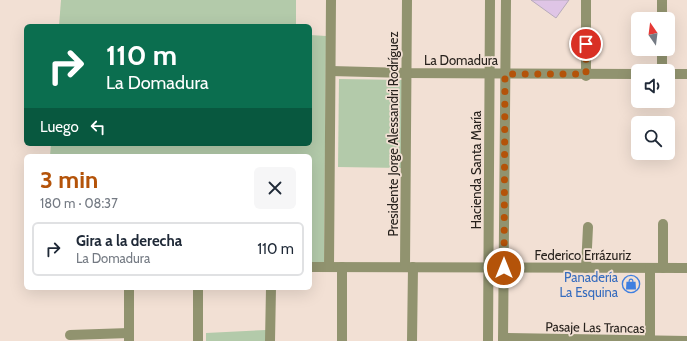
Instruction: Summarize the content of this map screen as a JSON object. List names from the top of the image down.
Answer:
{
  "streets": {
    "street": [
      "La Domadura",
      "Presidente Jorge Alessandri Rodríguez",
      "Hacienda Santa María",
      "Federico Errázuriz",
      "Pasaje Las Trancas"
    ]
  },
  "crossings": [
    ["La Domadura", "Presidente Jorge Alessandri Rodríguez"],
    ["La Domadura", "Hacienda Santa María"],
    ["Presidente Jorge Alessandri Rodríguez", "Federico Errázuriz"],
    ["Hacienda Santa María", "Federico Errázuriz"]
  ],
  "places": {
    "shop": ["Panadería La Esquina"]
  },
  "north": "top",
  "page": {
    "turn": ["110 m", "La Domadura"],
    "then": "Luego",
    "heading": ["3 min", "180 m · 08:37"],
    "list": [
      {
        "name": "Gira a la derecha",
        "note": "La Domadura",
        "value": "110 m"
      }
    ]
  }
}
